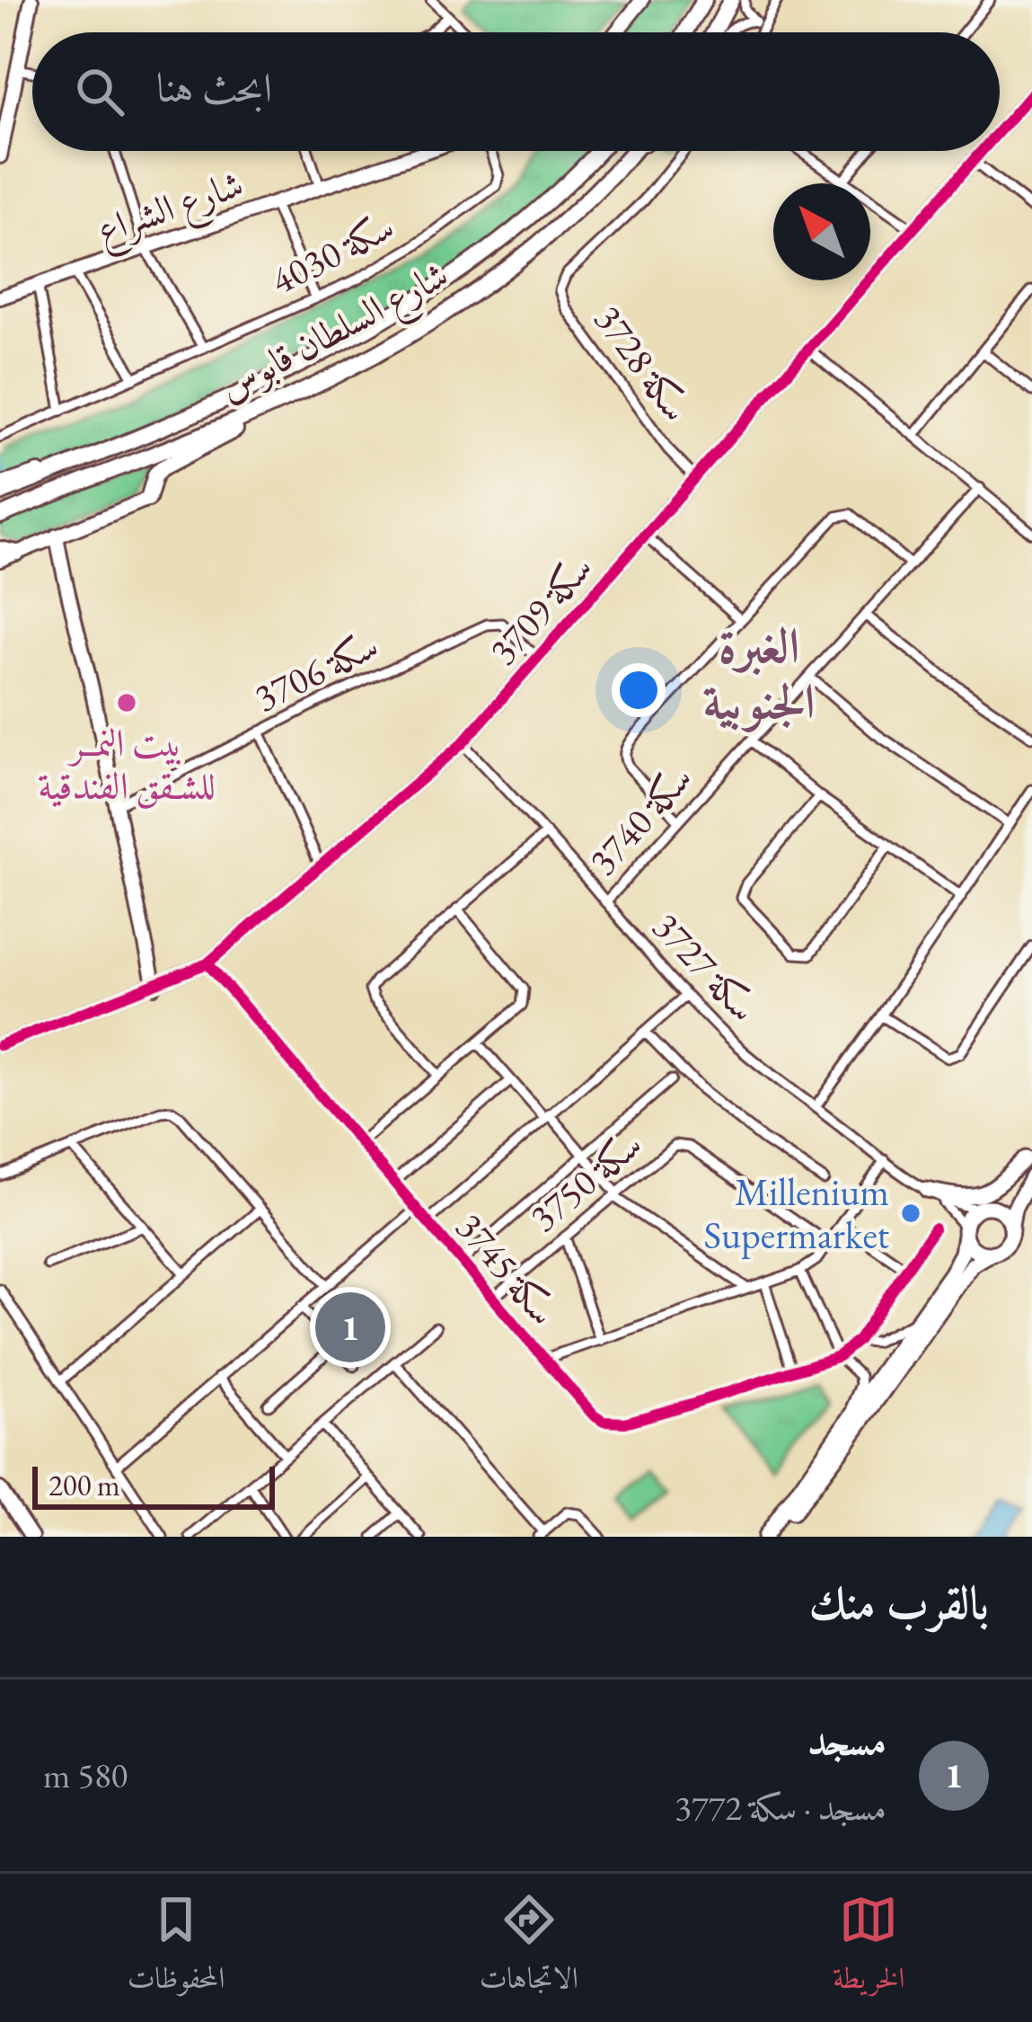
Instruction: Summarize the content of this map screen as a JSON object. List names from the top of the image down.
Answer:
{
  "streets": {
    "highway": ["شارع السلطان قابوس"],
    "street": [
      "شارع الشراع",
      "سكة 4030",
      "سكة 3728",
      "سكة 3709",
      "سكة 3706",
      "سكة 3740",
      "سكة 3727",
      "سكة 3750",
      "سكة 3745"
    ]
  },
  "crossings": [
    ["سكة 3728", "سكة 3709"],
    ["سكة 3709", "سكة 3706"],
    ["سكة 3709", "سكة 3727"],
    ["سكة 3709", "سكة 3745"],
    ["سكة 3740", "سكة 3727"],
    ["سكة 3750", "سكة 3745"]
  ],
  "districts": ["الغبرة الجنوبية"],
  "places": ["بيت النمــر للشـقق الفندقية", "Millenium Supermarket"],
  "scale_bar": "200 m",
  "north": "top left",
  "page": {
    "search": "ابحث هنا",
    "pins": "1",
    "scale": "200 m",
    "heading": "بالقرب منك",
    "list": [
      {
        "mark": "1",
        "name": "مسجد",
        "note": "مسجد · سكة 3772",
        "value": "580 m"
      }
    ],
    "nav": ["الخريطة", "الاتجاهات", "المحفوظات"]
  }
}
